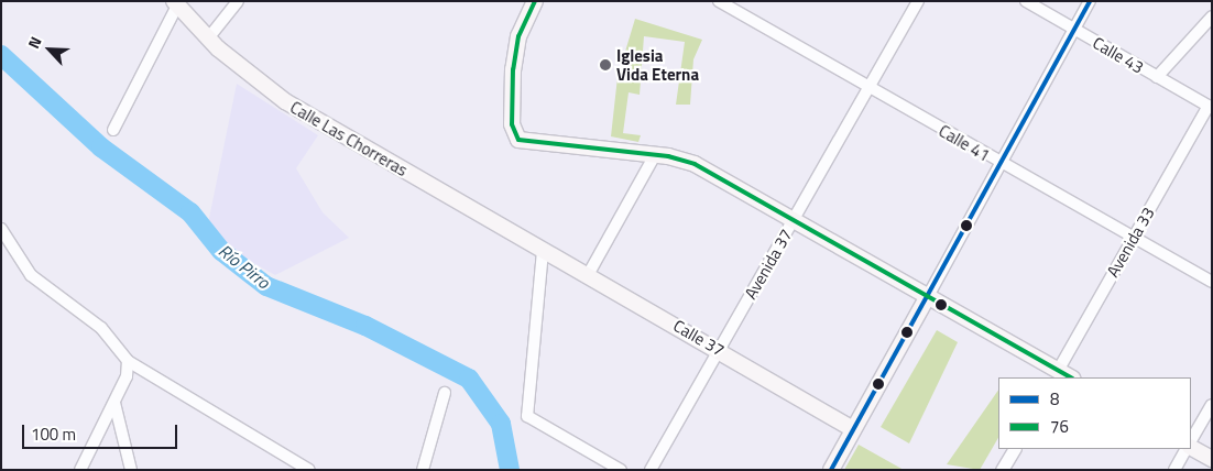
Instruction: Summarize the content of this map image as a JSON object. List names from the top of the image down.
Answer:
{
  "streets": {
    "main road": ["Calle Las Chorreras", "Calle 37"],
    "street": [
      "Calle 43",
      "Calle 41",
      "Avenida 33",
      "Avenida 37"
    ]
  },
  "crossings": [
    ["Calle 43", "Avenida 33"],
    ["Calle Las Chorreras", "Calle 37"],
    ["Calle 41", "Avenida 33"],
    ["Calle 41", "Avenida 37"],
    ["Avenida 37", "Calle 37"]
  ],
  "water": ["Río Pirro"],
  "places": ["Iglesia Vida Eterna"],
  "lines": ["transit line 8", "transit line 76"],
  "legend": ["8", "76"],
  "scale_bar": "100 m",
  "north": "top left"
}
